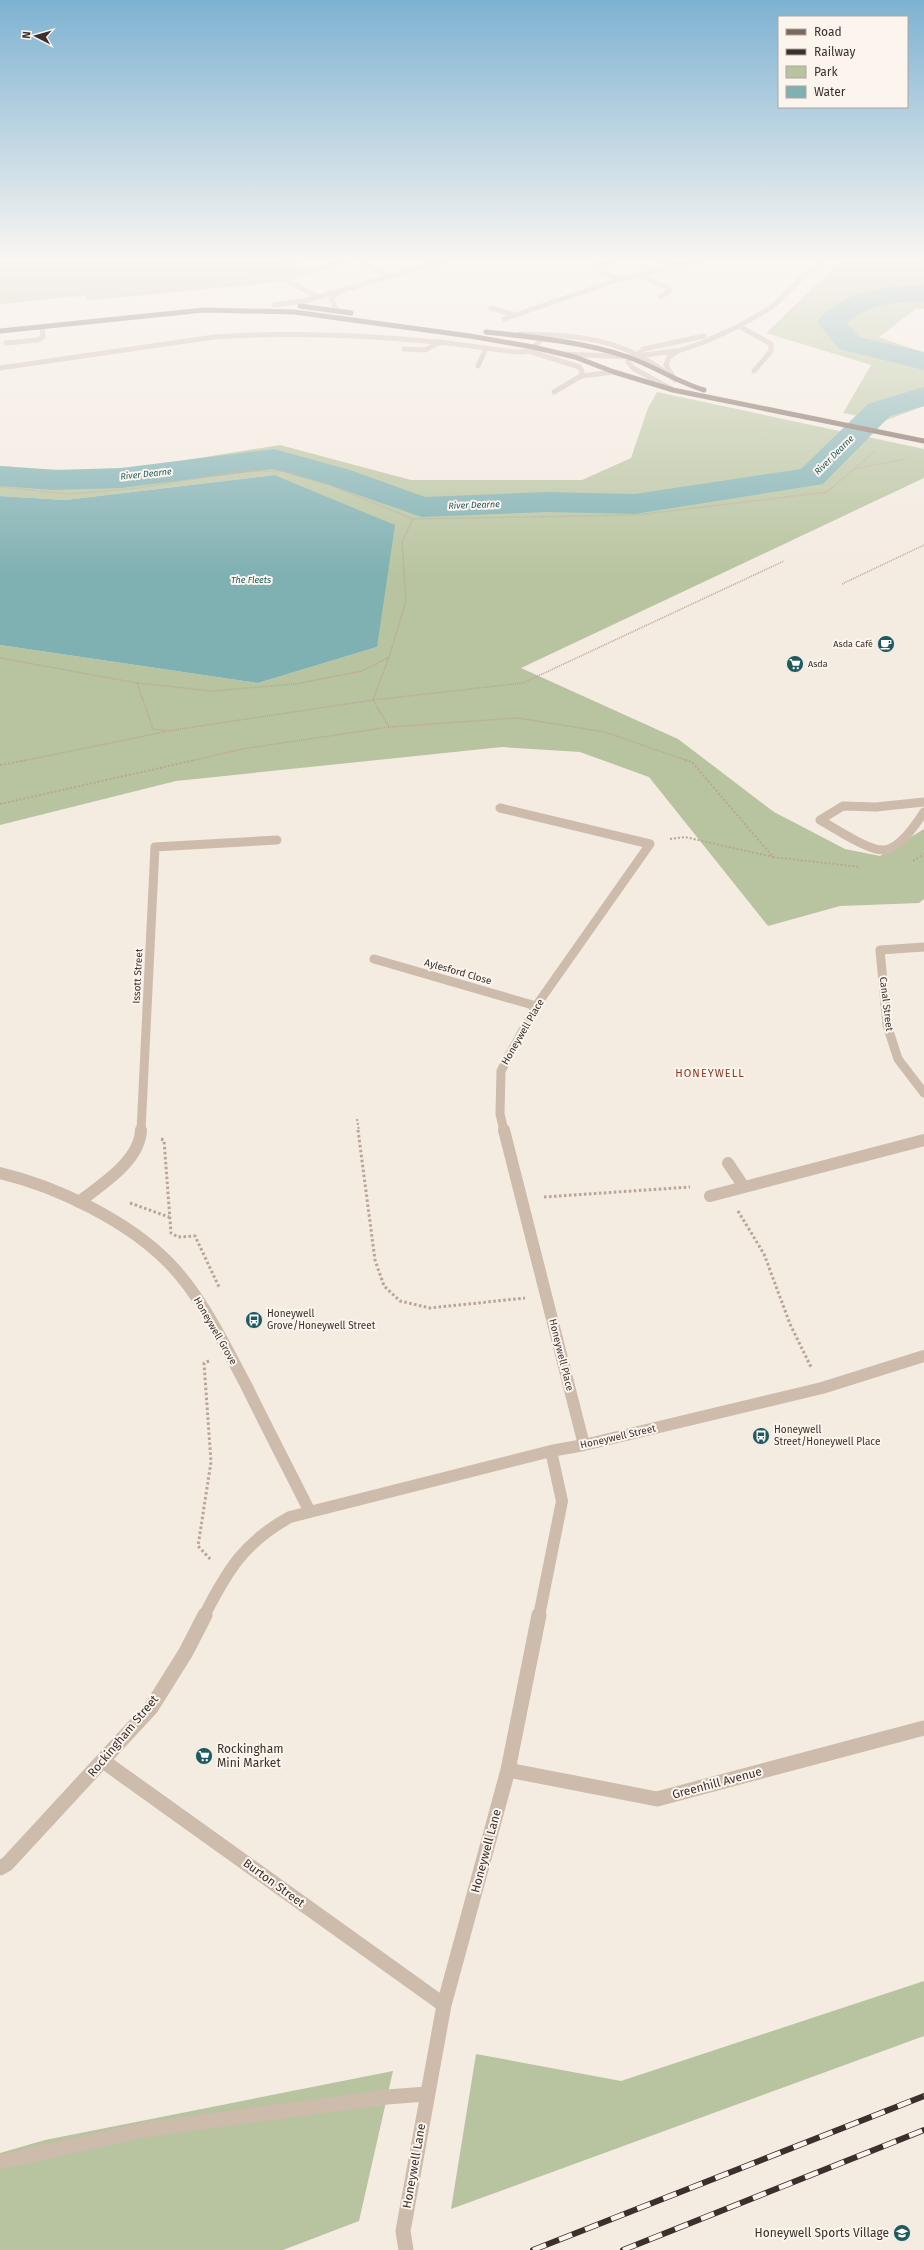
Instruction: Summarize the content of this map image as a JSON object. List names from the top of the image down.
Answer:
{
  "streets": {
    "street": [
      "Aylesford Close",
      "Issott Street",
      "Canal Street",
      "Honeywell Place",
      "Honeywell Grove",
      "Honeywell Street",
      "Rockingham Street",
      "Greenhill Avenue",
      "Honeywell Lane",
      "Burton Street"
    ]
  },
  "crossings": [
    ["Aylesford Close", "Honeywell Place"],
    ["Issott Street", "Honeywell Grove"],
    ["Honeywell Place", "Honeywell Street"],
    ["Honeywell Grove", "Honeywell Street"],
    ["Honeywell Grove", "Rockingham Street"],
    ["Honeywell Street", "Rockingham Street"],
    ["Honeywell Street", "Honeywell Lane"],
    ["Rockingham Street", "Burton Street"],
    ["Greenhill Avenue", "Honeywell Lane"],
    ["Honeywell Lane", "Burton Street"]
  ],
  "districts": ["HONEYWELL"],
  "water": ["River Dearne", "The Fleets"],
  "places": {
    "cafe": ["Asda Café"],
    "supermarket": ["Asda", "Rockingham Mini Market"],
    "bus stop": ["Honeywell Grove/Honeywell Street", "Honeywell Street/Honeywell Place"],
    "school or university": ["Honeywell Sports Village"]
  },
  "legend": [
    "Road",
    "Railway",
    "Park",
    "Water"
  ],
  "north": "left"
}
